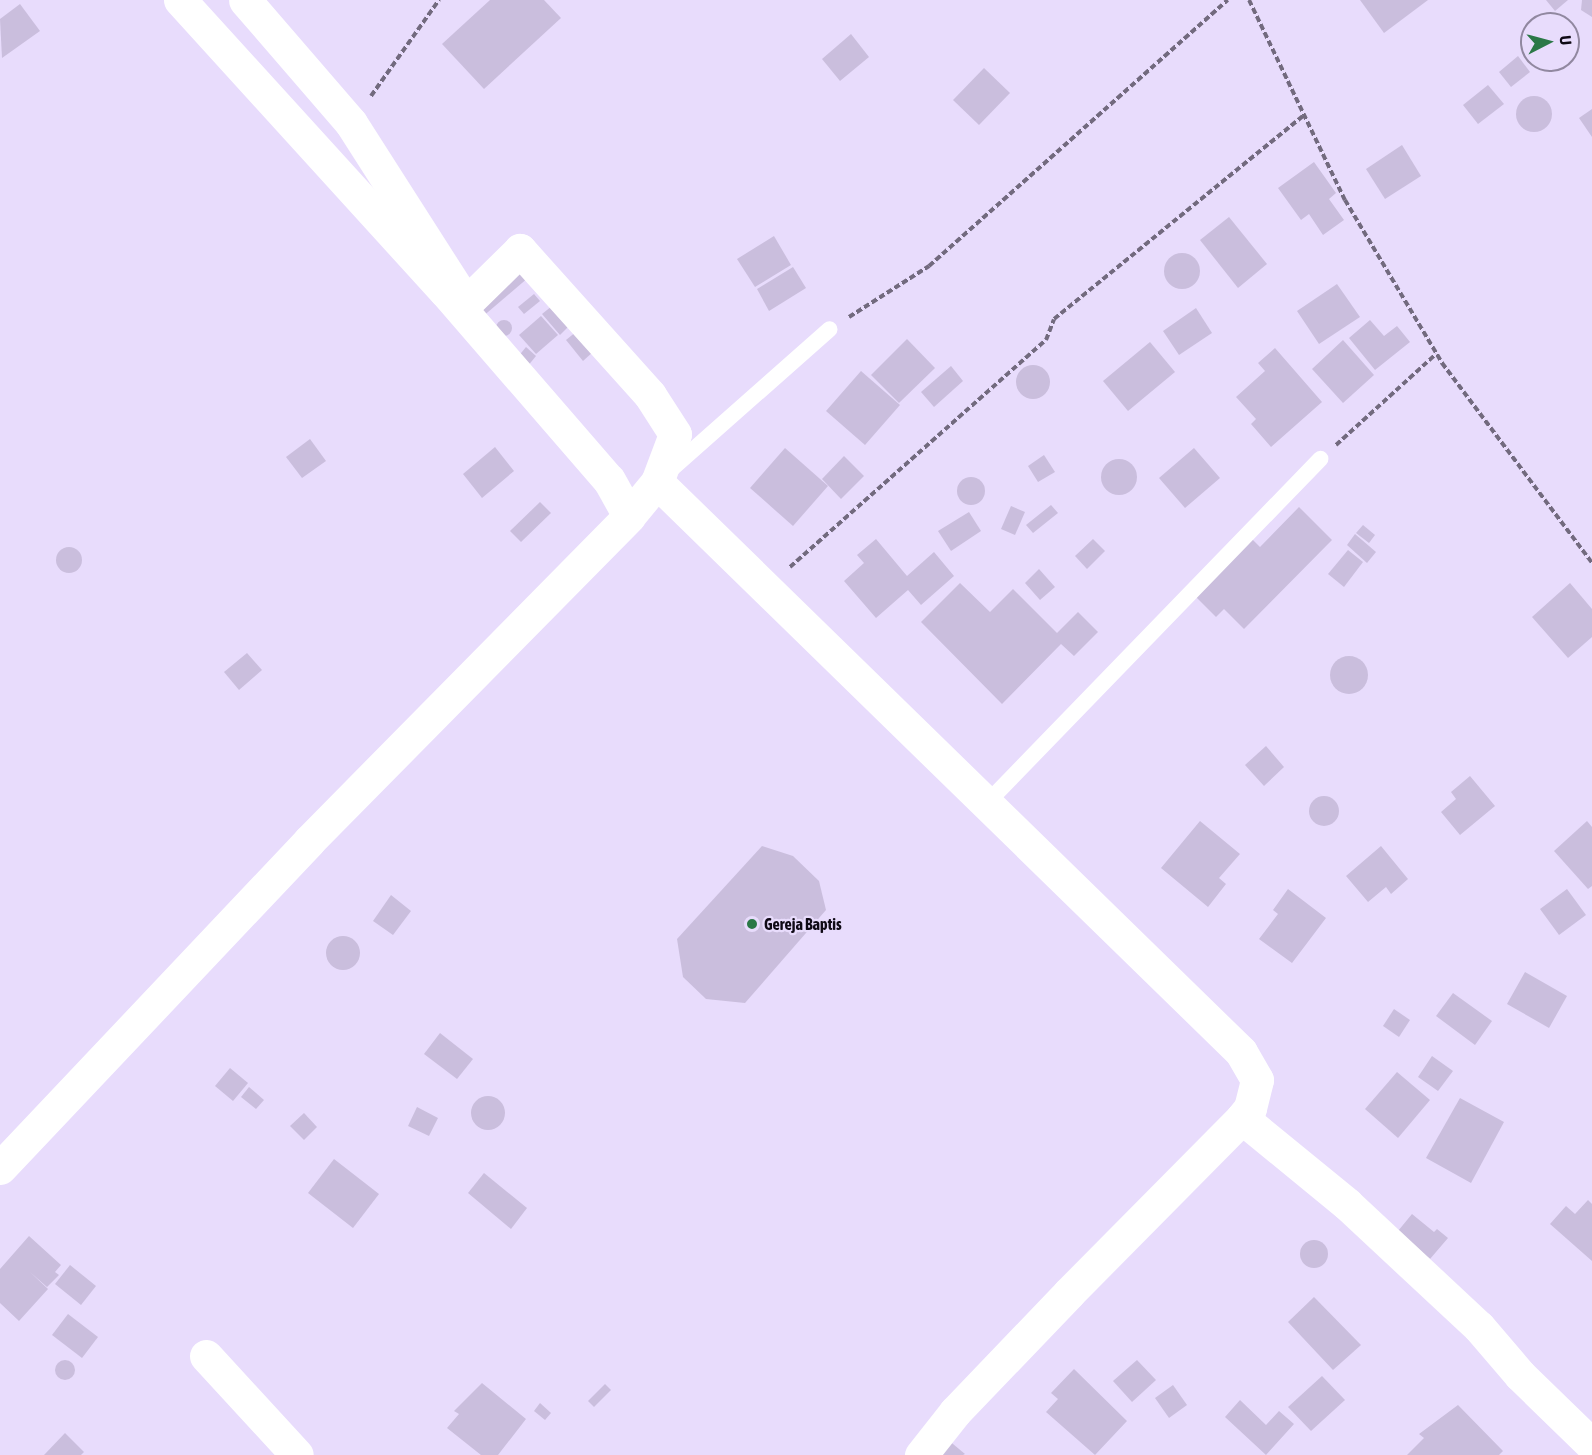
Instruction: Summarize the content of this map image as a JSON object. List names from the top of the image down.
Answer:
{
  "places": ["Gereja Baptis"],
  "north": "right"
}
